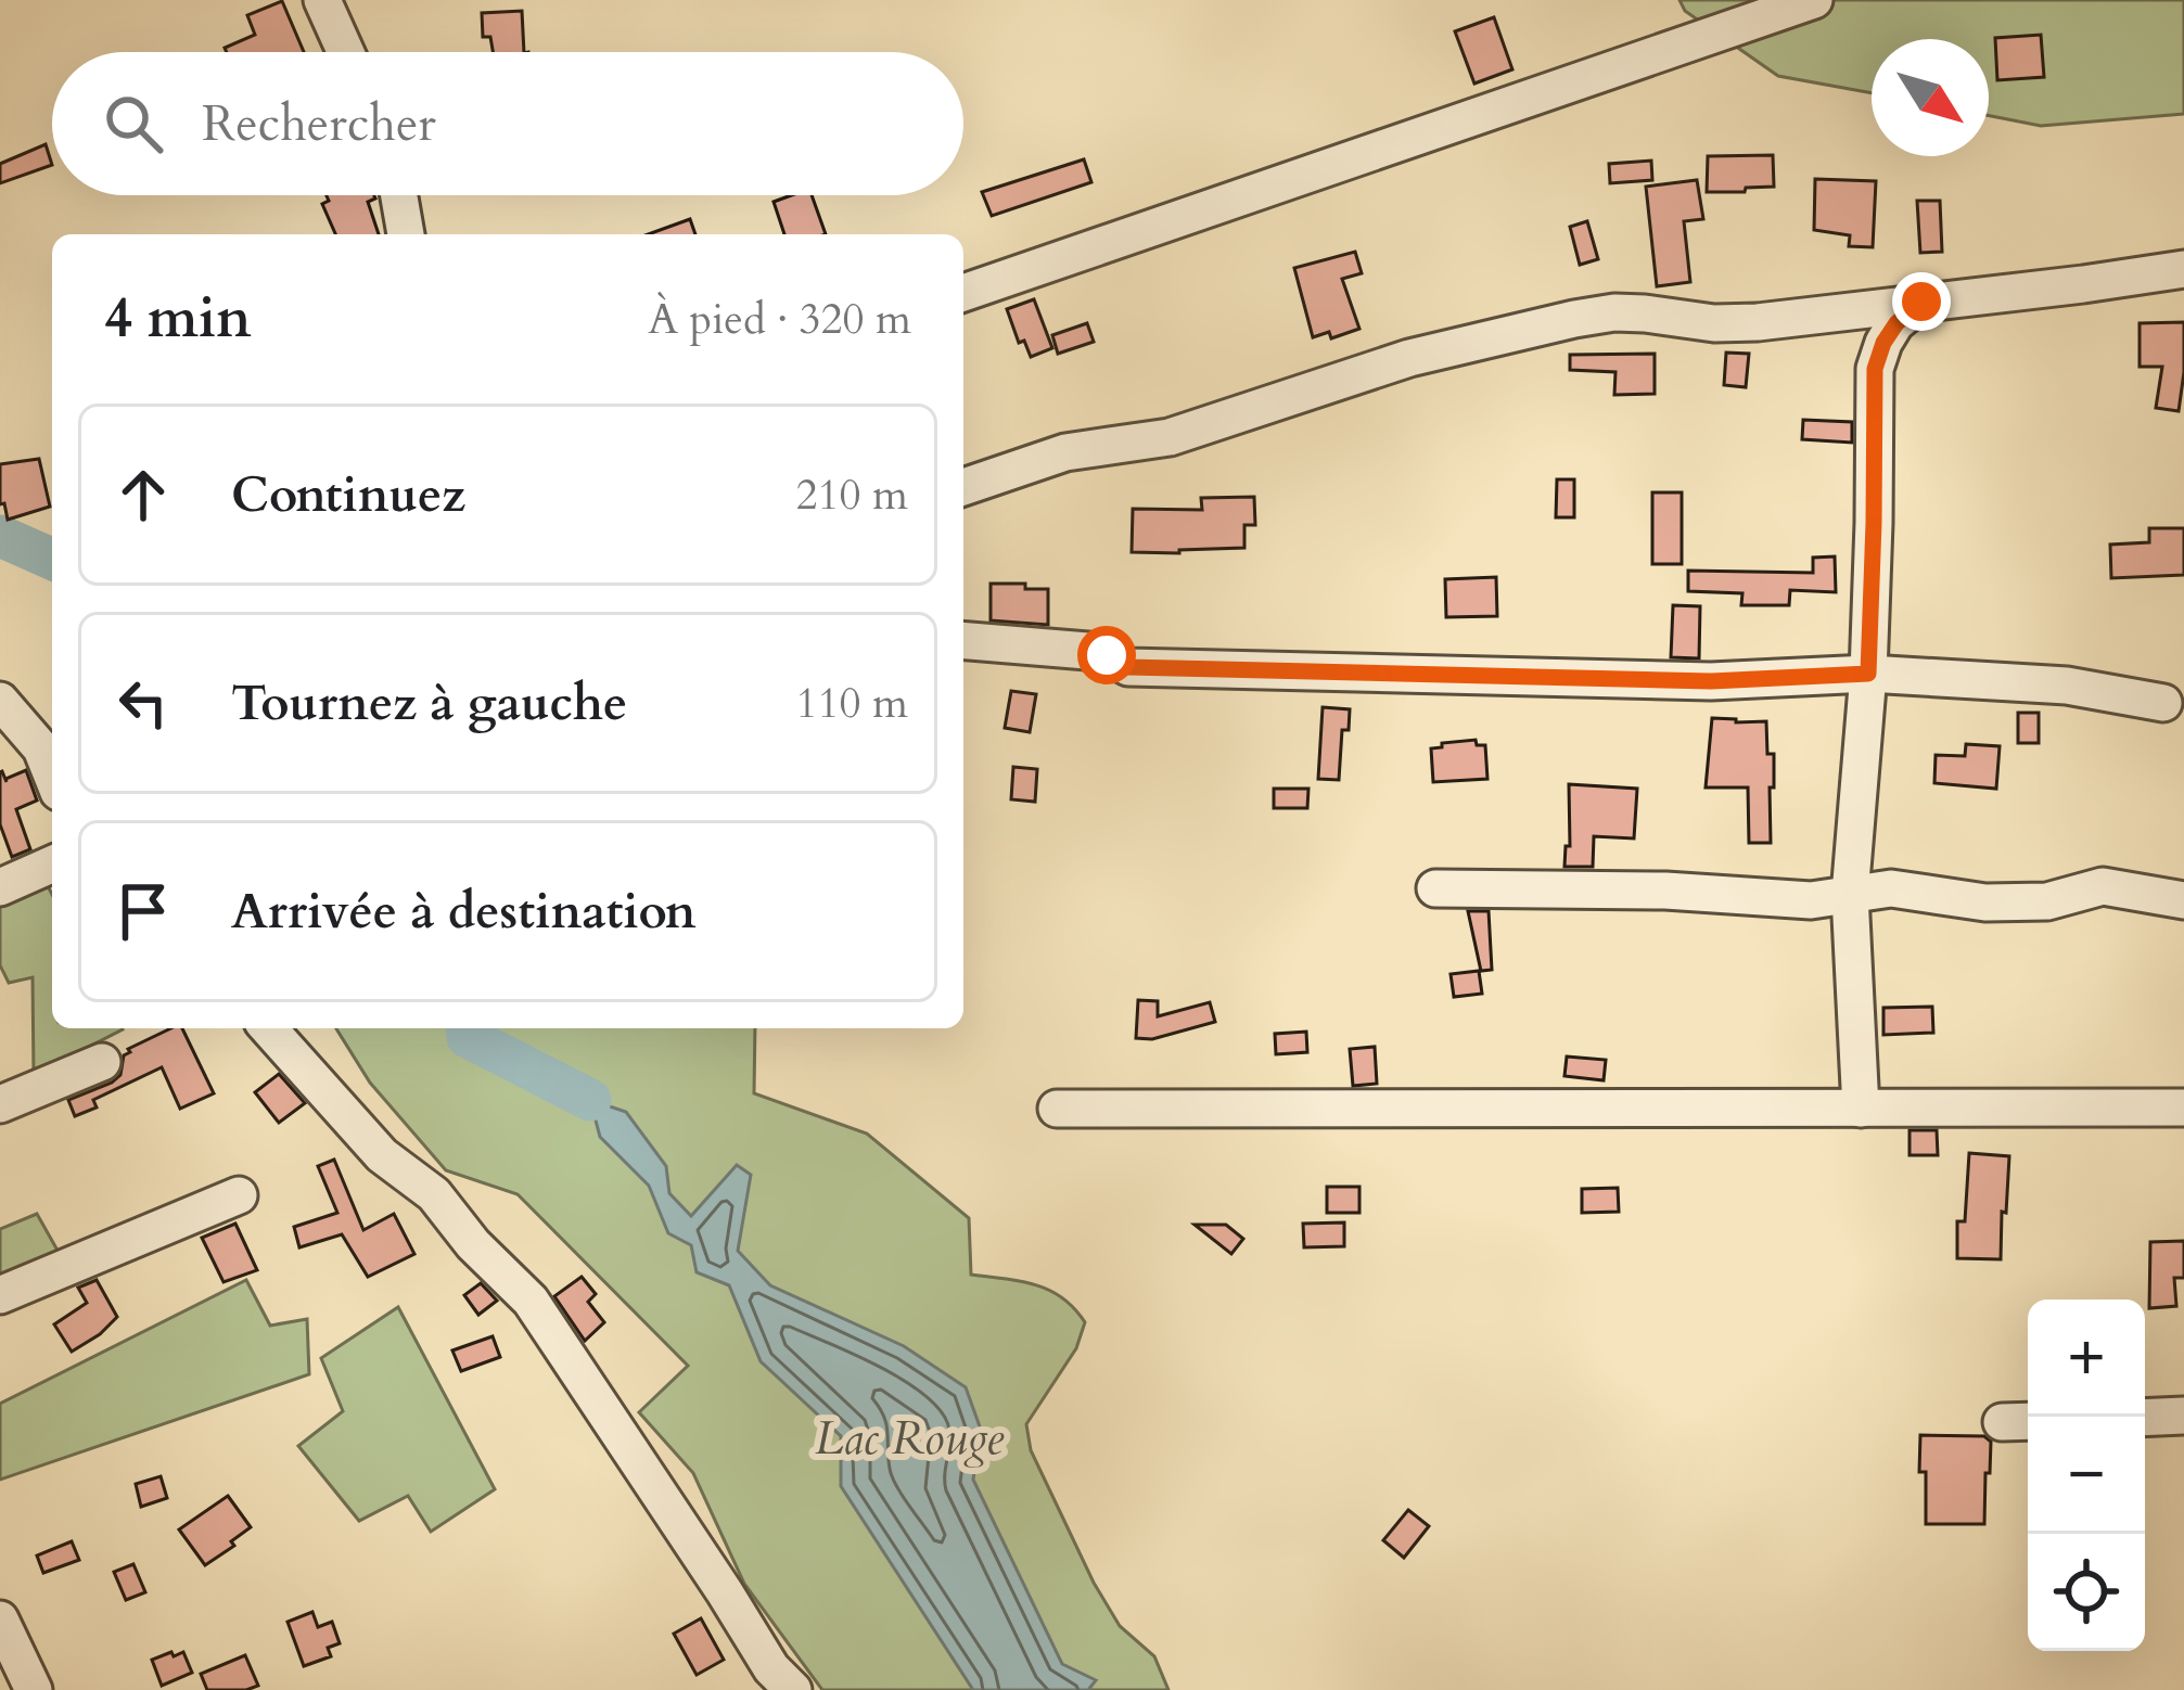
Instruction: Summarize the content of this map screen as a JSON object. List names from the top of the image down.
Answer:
{
  "water": ["Lac Rouge"],
  "north": "bottom right",
  "page": {
    "search": "Rechercher",
    "heading": ["4 min", "À pied · 320 m"],
    "list": [
      ["Continuez", "210 m"],
      ["Tournez à gauche", "110 m"],
      "Arrivée à destination"
    ],
    "map_buttons": ["+", "−"]
  }
}
